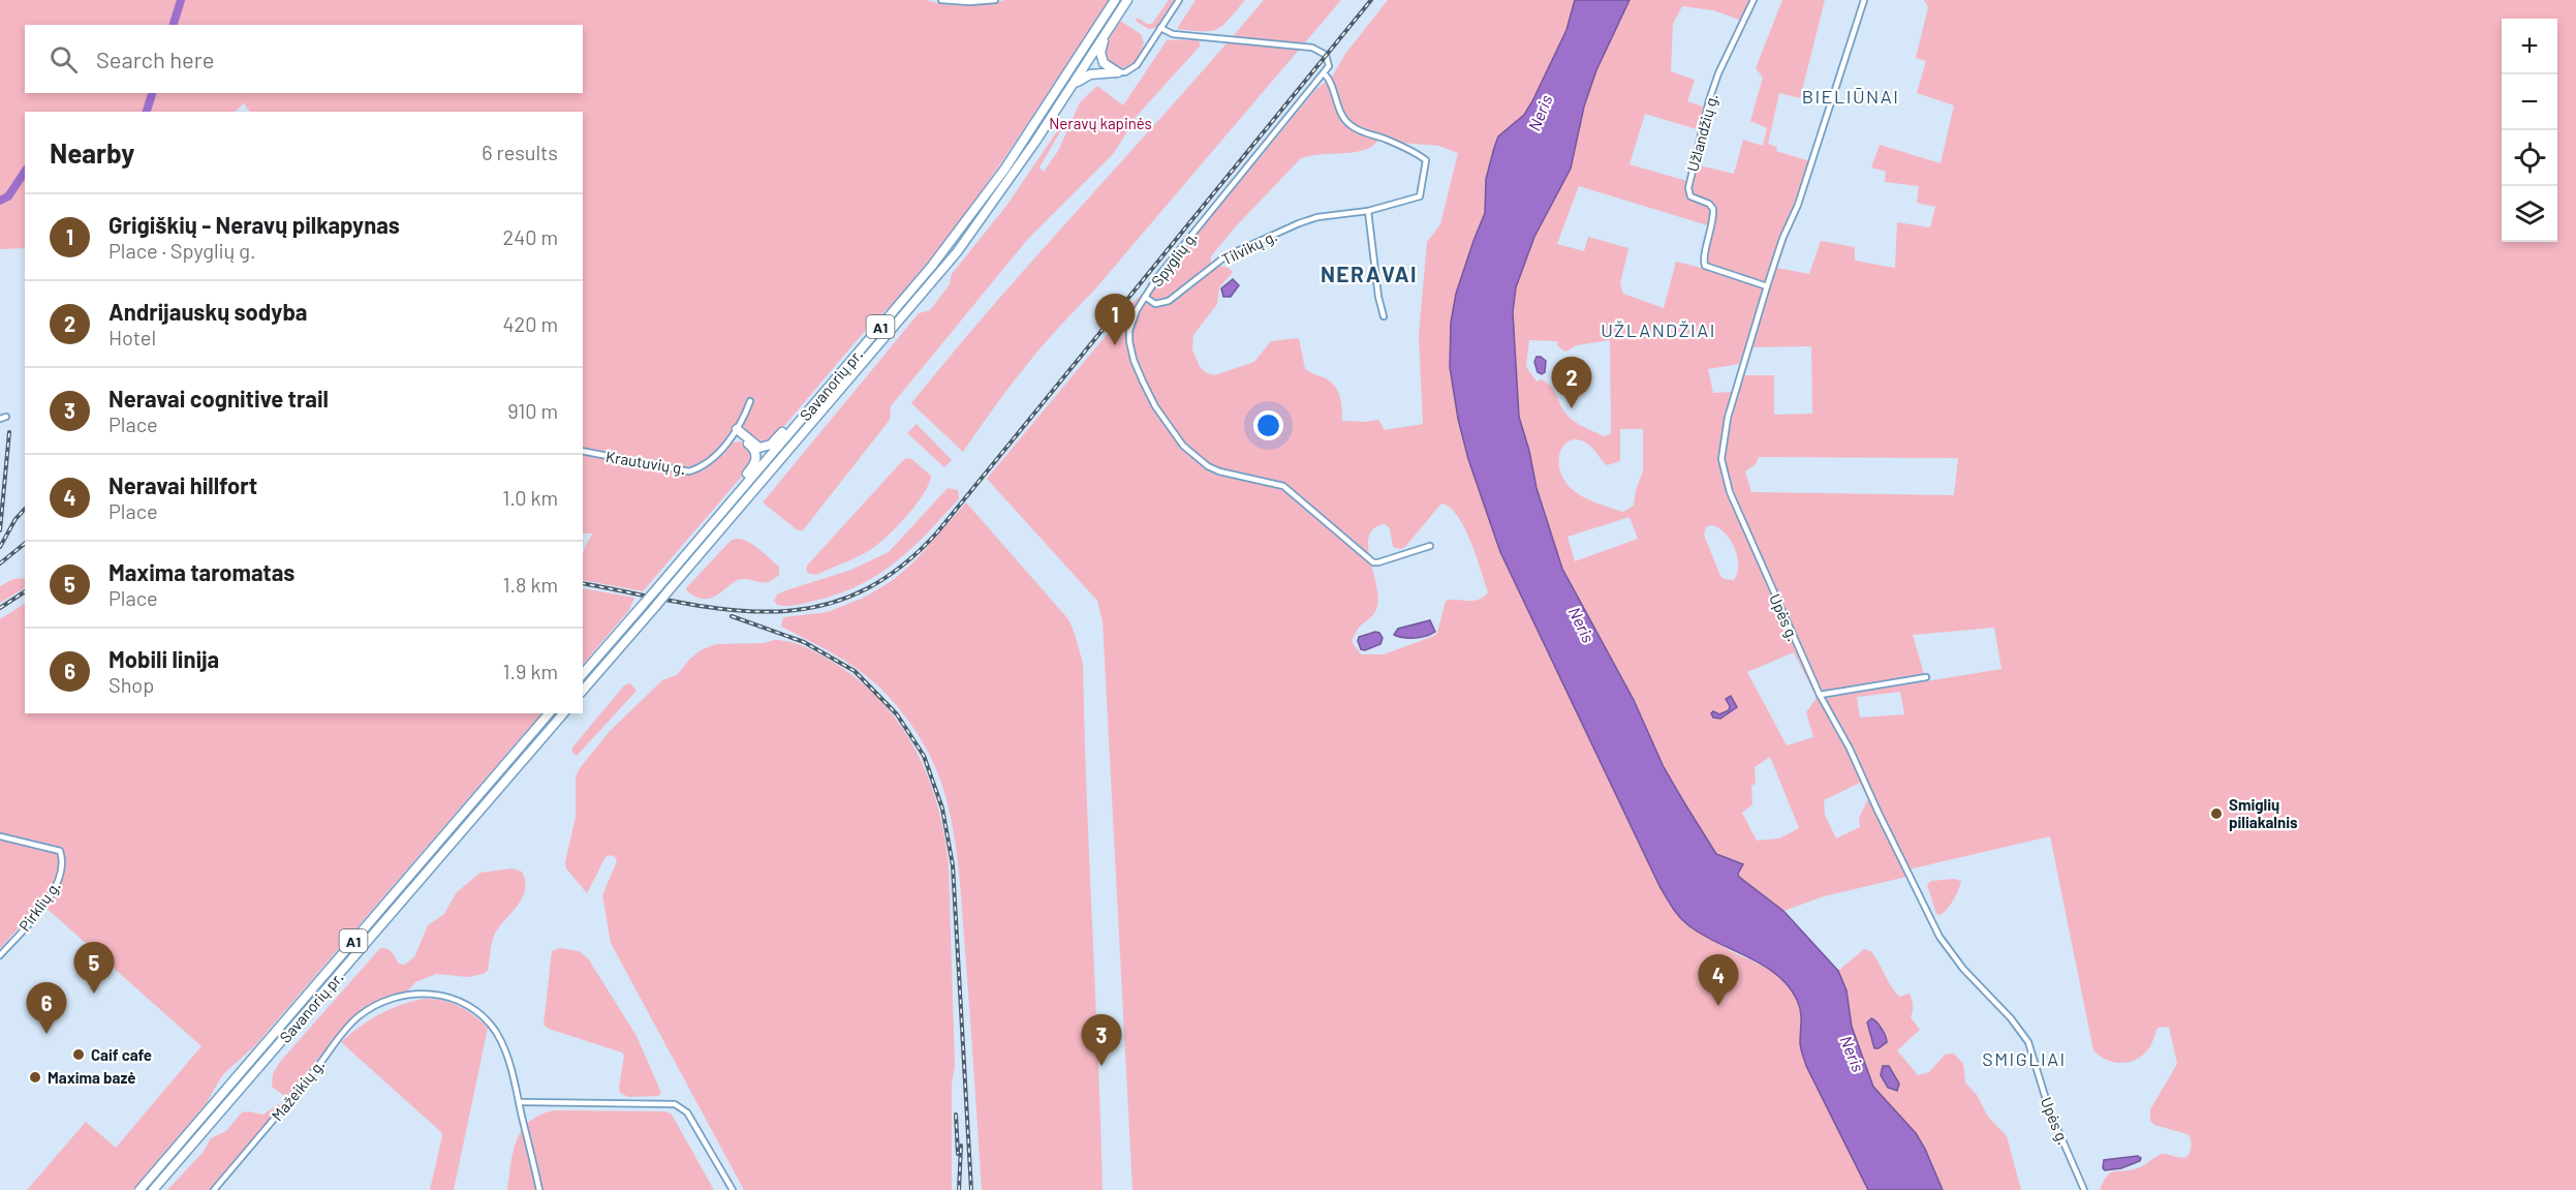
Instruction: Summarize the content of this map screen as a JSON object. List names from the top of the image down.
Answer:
{
  "streets": {
    "highway": ["A1", "Savanorių pr."],
    "street": [
      "Užlandžių g.",
      "Tilvikų g.",
      "Spyglių g.",
      "Krautuvių g.",
      "Upės g.",
      "Pirklių g.",
      "Mažeikių g."
    ]
  },
  "crossings": [
    ["Užlandžių g.", "Upės g."],
    ["Tilvikų g.", "Spyglių g."],
    ["A1", "Savanorių pr."]
  ],
  "districts": [
    "BIELIŪNAI",
    "NERAVAI",
    "UŽLANDŽIAI",
    "SMIGLIAI"
  ],
  "water": ["Neris"],
  "parks": ["Neravų kapinės"],
  "places": ["Smiglių piliakalnis", "Caif cafe", "Maxima bazė"],
  "page": {
    "map_buttons": ["+", "−"],
    "search": "Search here",
    "heading": ["Nearby", "6 results"],
    "list": [
      {
        "mark": "1",
        "name": "Grigiškių - Neravų pilkapynas",
        "note": "Place · Spyglių g.",
        "value": "240 m"
      },
      {
        "mark": "2",
        "name": "Andrijauskų sodyba",
        "note": "Hotel",
        "value": "420 m"
      },
      {
        "mark": "3",
        "name": "Neravai cognitive trail",
        "note": "Place",
        "value": "910 m"
      },
      {
        "mark": "4",
        "name": "Neravai hillfort",
        "note": "Place",
        "value": "1.0 km"
      },
      {
        "mark": "5",
        "name": "Maxima taromatas",
        "note": "Place",
        "value": "1.8 km"
      },
      {
        "mark": "6",
        "name": "Mobili linija",
        "note": "Shop",
        "value": "1.9 km"
      }
    ],
    "pins": [
      "1",
      "2",
      "5",
      "4",
      "6",
      "3"
    ]
  }
}
